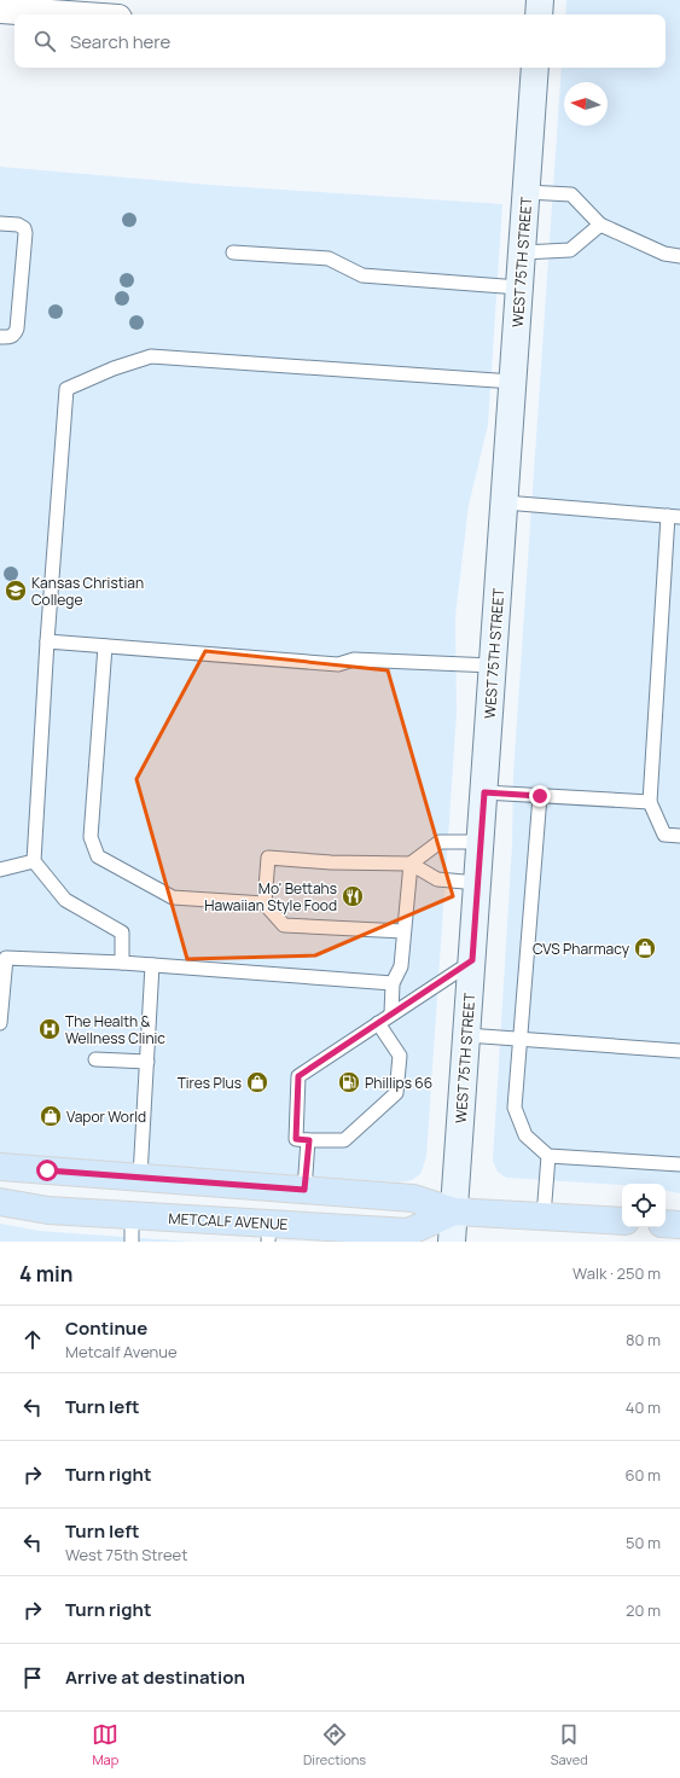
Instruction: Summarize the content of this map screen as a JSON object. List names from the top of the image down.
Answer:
{
  "streets": {
    "main road": ["WEST 75TH STREET", "METCALF AVENUE"]
  },
  "crossings": [
    ["WEST 75TH STREET", "METCALF AVENUE"]
  ],
  "places": {
    "school or university": ["Kansas Christian College"],
    "restaurant": ["Mo' Bettahs Hawaiian Style Food"],
    "shop": ["CVS Pharmacy", "Tires Plus", "Vapor World"],
    "hospital": ["The Health & Wellness Clinic"],
    "fuel station": ["Phillips 66"]
  },
  "north": "left",
  "page": {
    "search": "Search here",
    "heading": ["4 min", "Walk · 250 m"],
    "list": [
      ["Continue", "Metcalf Avenue", "80 m"],
      ["Turn left", "40 m"],
      ["Turn right", "60 m"],
      ["Turn left", "West 75th Street", "50 m"],
      ["Turn right", "20 m"],
      "Arrive at destination"
    ],
    "nav": ["Map", "Directions", "Saved"]
  }
}
